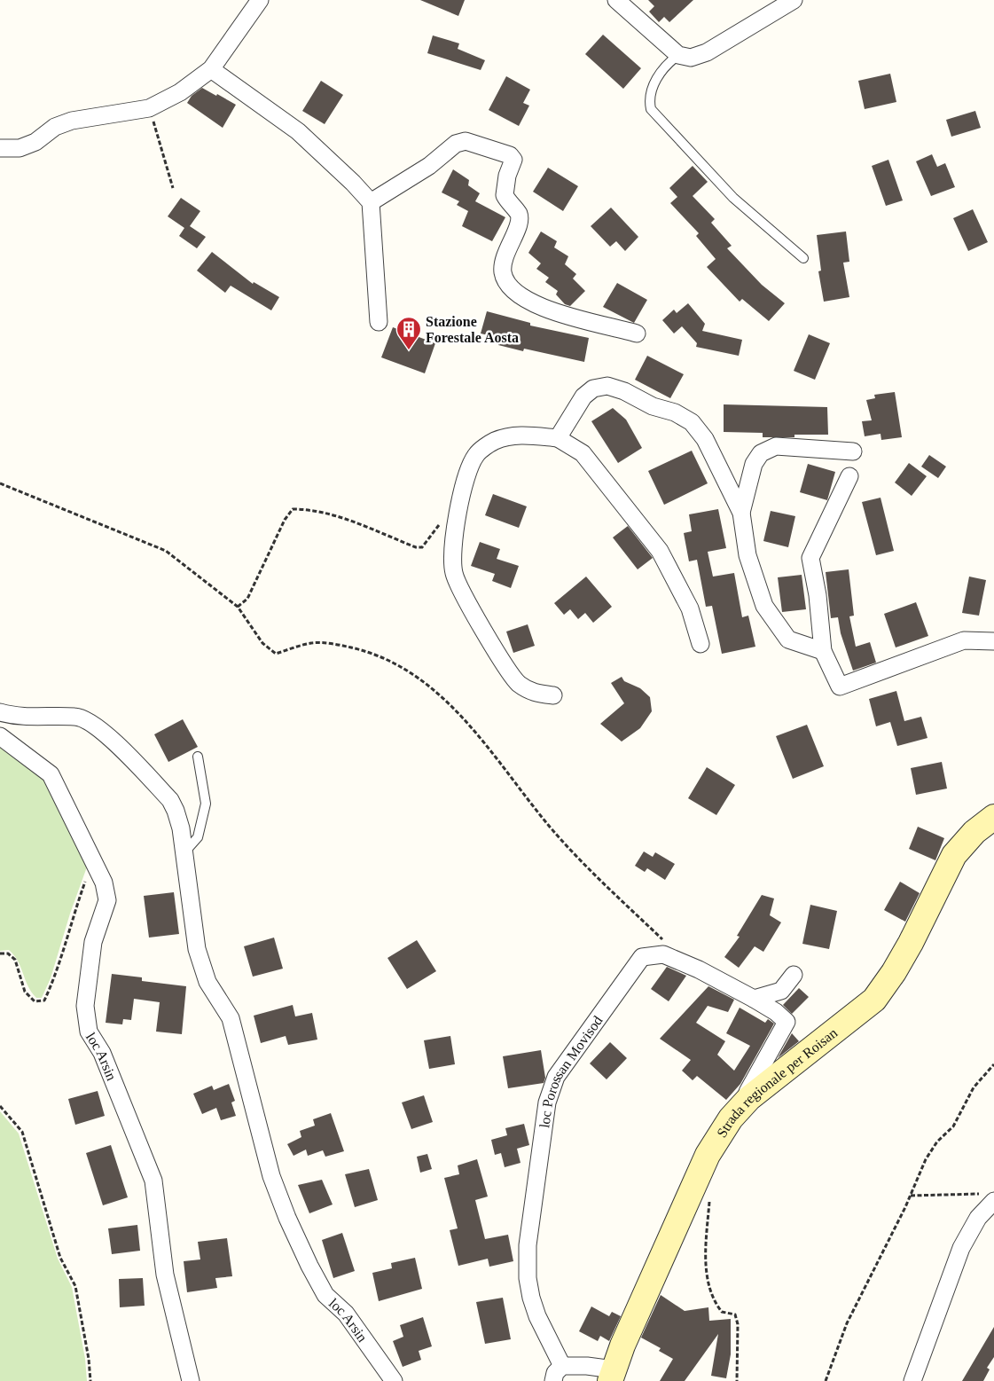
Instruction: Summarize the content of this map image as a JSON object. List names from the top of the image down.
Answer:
{
  "streets": {
    "main road": ["Strada regionale per Roisan"],
    "street": ["loc Arsin", "loc Porossan Movisod"]
  },
  "crossings": [
    ["loc Porossan Movisod", "Strada regionale per Roisan"]
  ],
  "places": {
    "building": ["Stazione Forestale Aosta"]
  }
}
